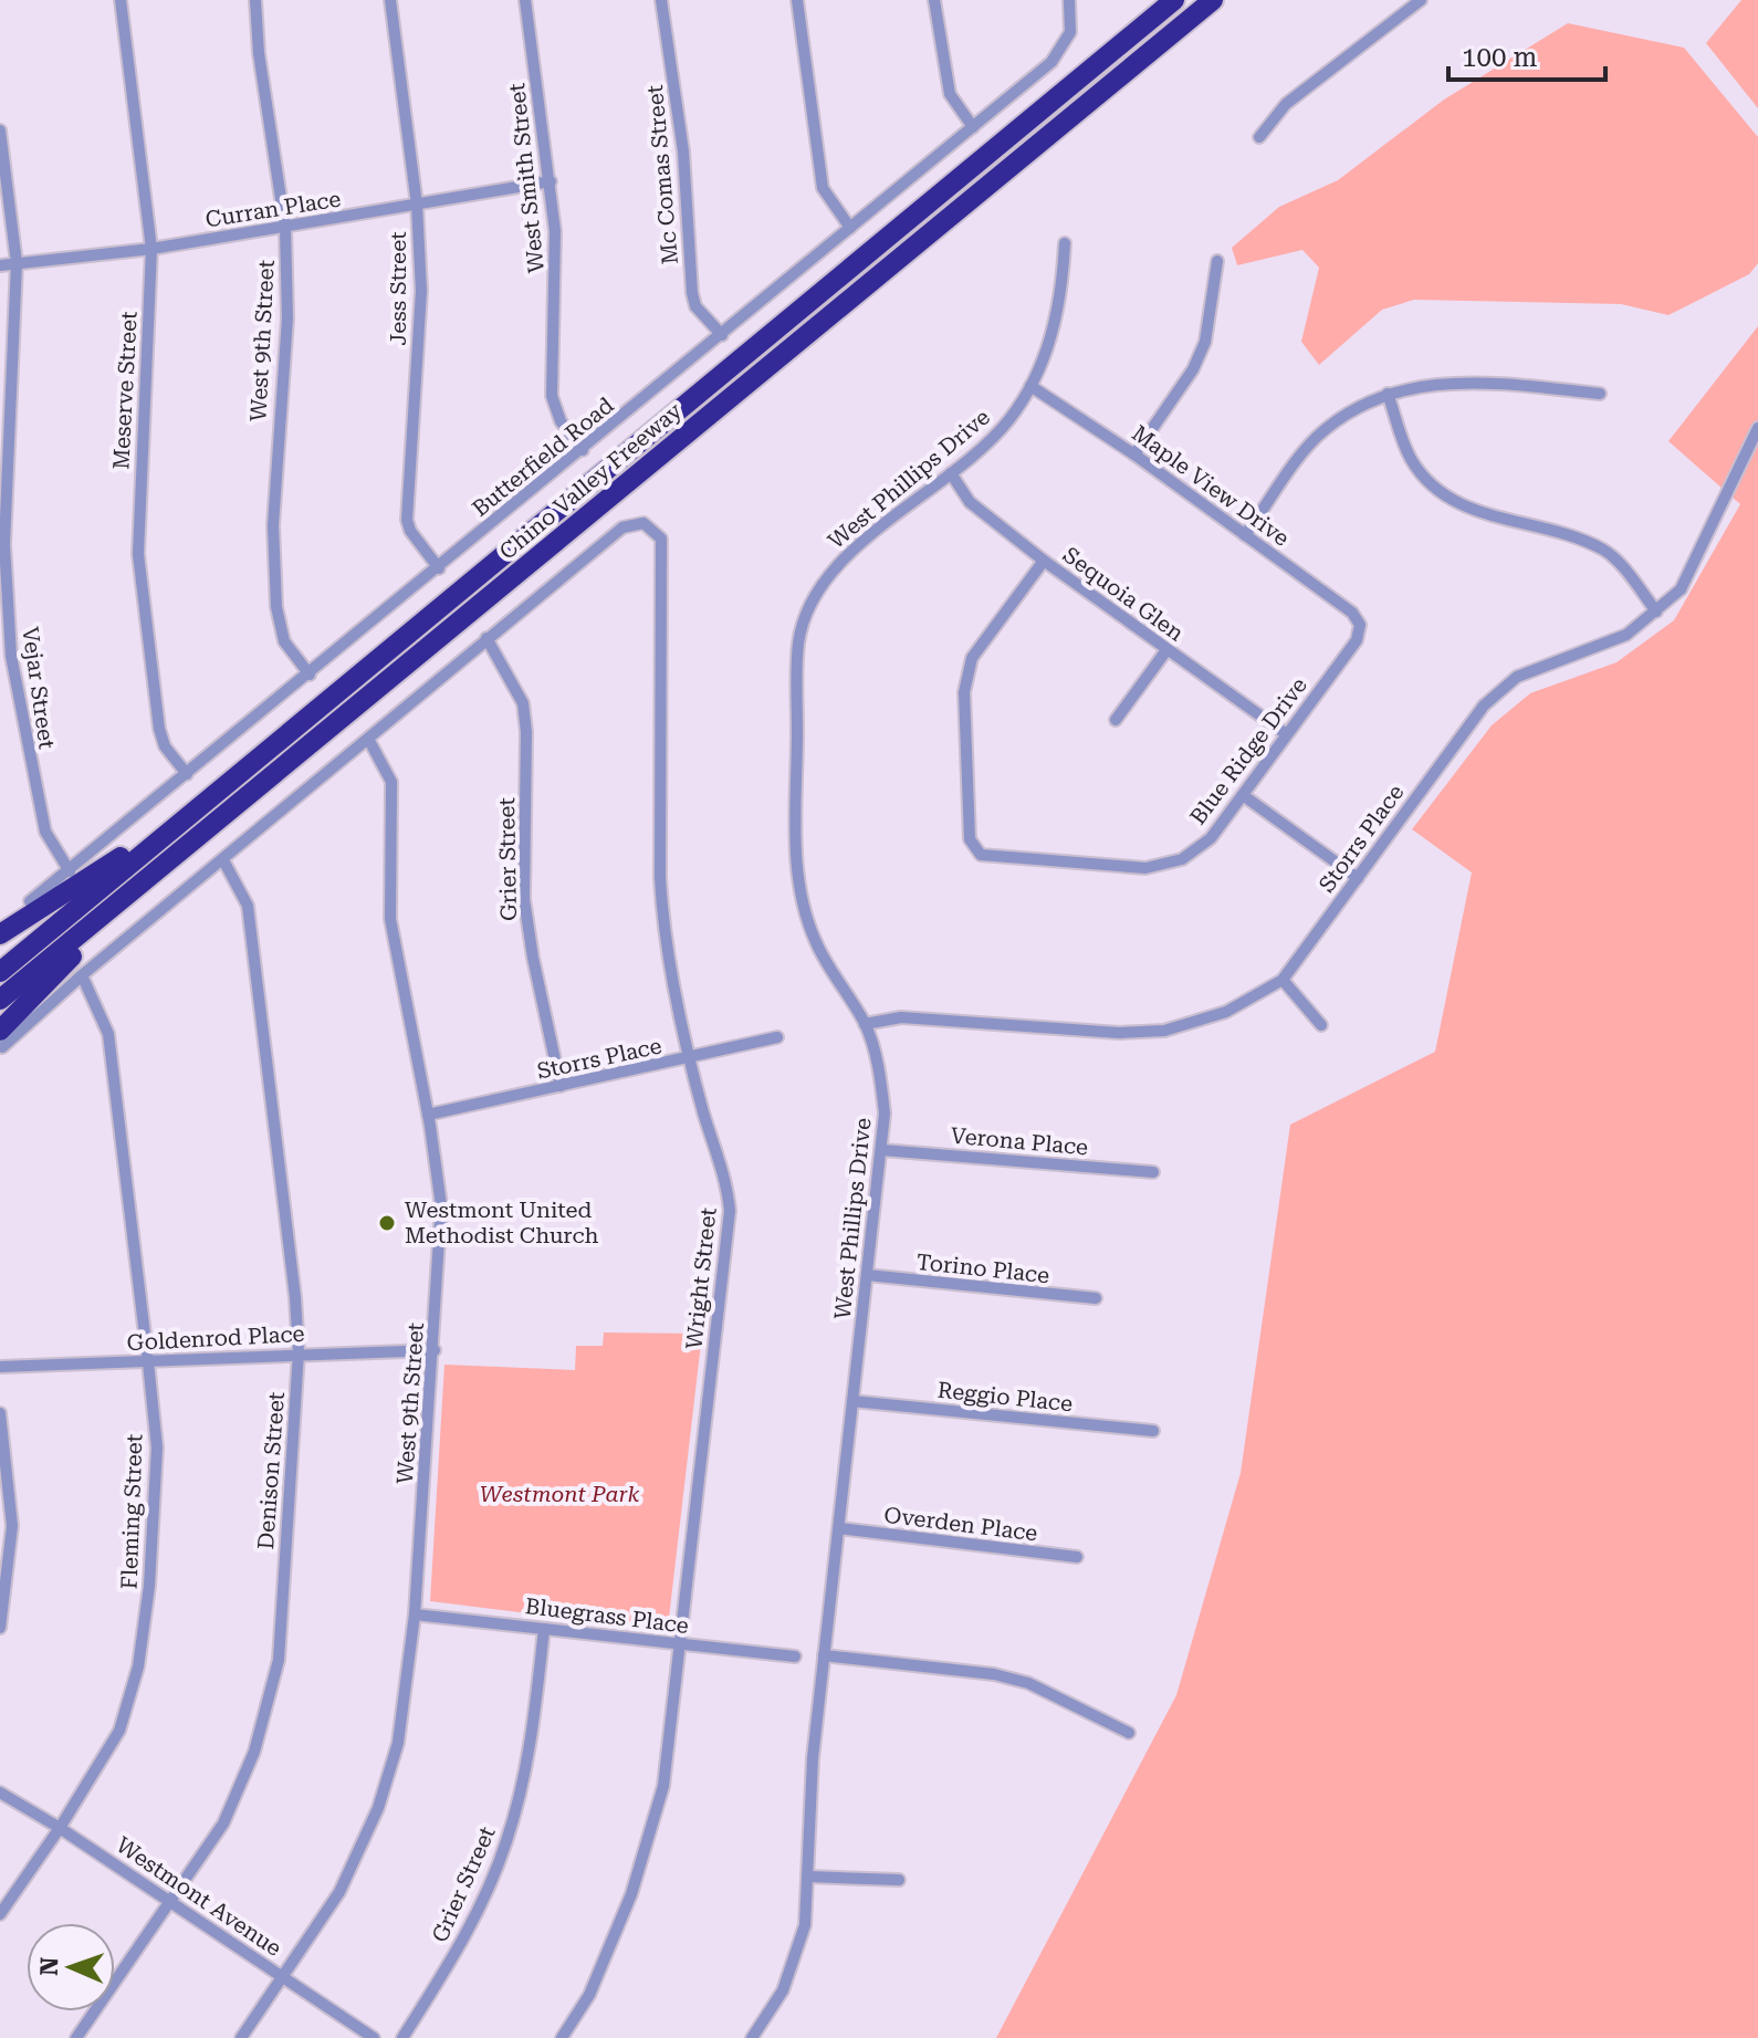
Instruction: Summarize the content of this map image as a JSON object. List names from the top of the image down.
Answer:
{
  "streets": {
    "highway": ["Chino Valley Freeway"],
    "street": [
      "Mc Comas Street",
      "West Smith Street",
      "Curran Place",
      "Jess Street",
      "West 9th Street",
      "Meserve Street",
      "Butterfield Road",
      "West Phillips Drive",
      "Maple View Drive",
      "Sequoia Glen",
      "Vejar Street",
      "Blue Ridge Drive",
      "Storrs Place",
      "Grier Street",
      "Verona Place",
      "Torino Place",
      "Wright Street",
      "Goldenrod Place",
      "Reggio Place",
      "Denison Street",
      "Fleming Street",
      "Overden Place",
      "Bluegrass Place",
      "Westmont Avenue"
    ]
  },
  "crossings": [
    ["Mc Comas Street", "Butterfield Road"],
    ["West Smith Street", "Curran Place"],
    ["West Smith Street", "Butterfield Road"],
    ["Curran Place", "Jess Street"],
    ["Curran Place", "West 9th Street"],
    ["Curran Place", "Meserve Street"],
    ["Curran Place", "Vejar Street"],
    ["Jess Street", "Butterfield Road"],
    ["West 9th Street", "Butterfield Road"],
    ["West 9th Street", "Storrs Place"],
    ["West 9th Street", "Goldenrod Place"],
    ["West 9th Street", "Bluegrass Place"],
    ["West 9th Street", "Westmont Avenue"],
    ["Meserve Street", "Butterfield Road"],
    ["Butterfield Road", "Vejar Street"],
    ["West Phillips Drive", "Maple View Drive"],
    ["West Phillips Drive", "Sequoia Glen"],
    ["West Phillips Drive", "Storrs Place"],
    ["West Phillips Drive", "Verona Place"],
    ["West Phillips Drive", "Torino Place"],
    ["West Phillips Drive", "Reggio Place"],
    ["West Phillips Drive", "Overden Place"],
    ["Maple View Drive", "Blue Ridge Drive"],
    ["Sequoia Glen", "Blue Ridge Drive"],
    ["Storrs Place", "Grier Street"],
    ["Storrs Place", "Wright Street"],
    ["Grier Street", "Wright Street"],
    ["Grier Street", "Bluegrass Place"],
    ["Wright Street", "Bluegrass Place"],
    ["Goldenrod Place", "Denison Street"],
    ["Goldenrod Place", "Fleming Street"],
    ["Denison Street", "Westmont Avenue"],
    ["Fleming Street", "Westmont Avenue"]
  ],
  "parks": ["Westmont Park"],
  "places": ["Westmont United Methodist Church"],
  "scale_bar": "100 m",
  "north": "left"
}
